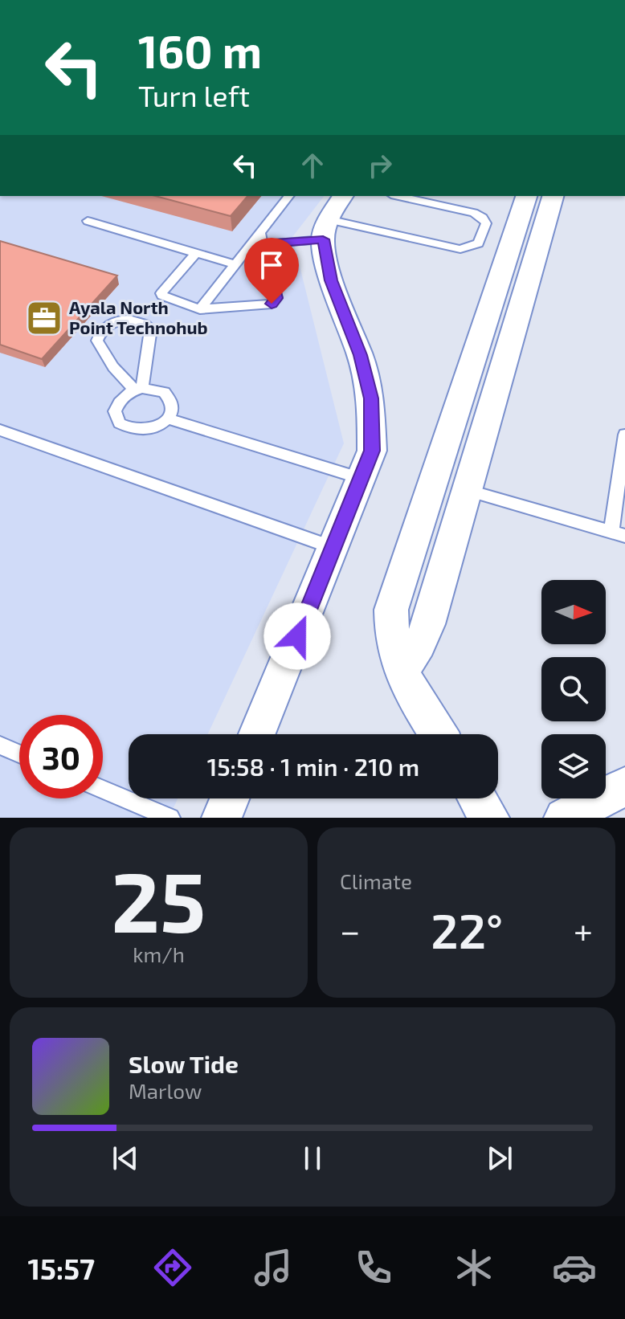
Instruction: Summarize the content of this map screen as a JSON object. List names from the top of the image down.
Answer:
{
  "places": {
    "office": ["Ayala North Point Technohub"]
  },
  "north": "right",
  "page": {
    "turn": ["160 m", "Turn left"],
    "limit": "30",
    "trip": "15:58 · 1 min · 210 m",
    "tile": [
      ["25", "km/h"],
      "Climate"
    ],
    "heat": ["−", "22°", "+"],
    "song": ["Slow Tide", "Marlow"],
    "tabs": "15:57"
  }
}
